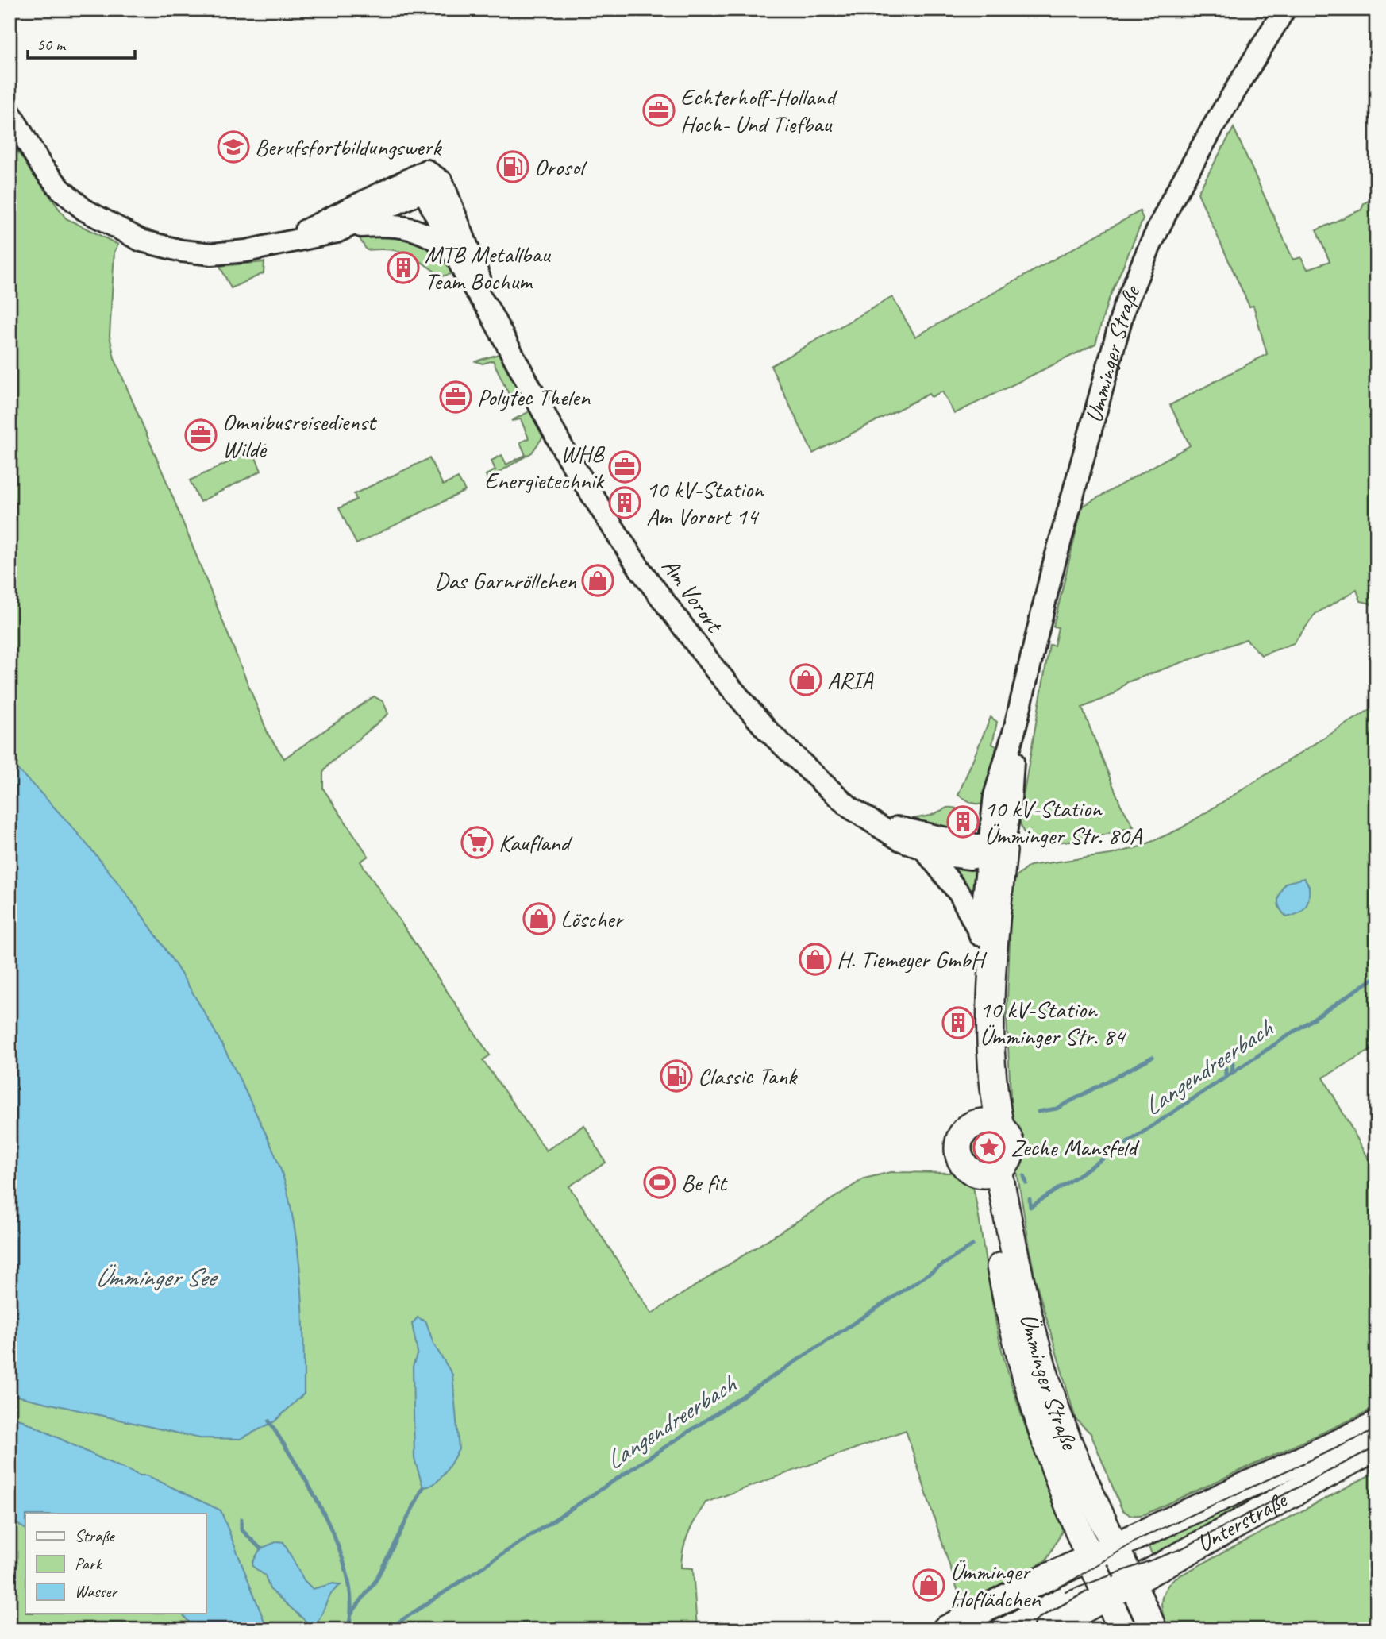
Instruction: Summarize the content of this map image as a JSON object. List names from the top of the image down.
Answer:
{
  "streets": {
    "main road": ["Ümminger Straße", "Unterstraße"],
    "street": ["Am Vorort"]
  },
  "crossings": [
    ["Ümminger Straße", "Am Vorort"],
    ["Ümminger Straße", "Unterstraße"]
  ],
  "water": ["Langendreerbach", "Ümminger See"],
  "places": {
    "office": [
      "Echterhoff-Holland Hoch- Und Tiefbau",
      "Polytec Thelen",
      "Omnibusreisedienst Wilde",
      "WHB Energietechnik"
    ],
    "school or university": ["Berufsfortbildungswerk"],
    "fuel station": ["Orosol", "Classic Tank"],
    "building": [
      "MTB Metallbau Team Bochum",
      "10 kV-Station Am Vorort 14",
      "10 kV-Station Ümminger Str. 80A",
      "10 kV-Station Ümminger Str. 84"
    ],
    "shop": [
      "Das Garnröllchen",
      "ARIA",
      "Löscher",
      "H. Tiemeyer GmbH",
      "Ümminger Hoflädchen"
    ],
    "supermarket": ["Kaufland"],
    "place": ["Zeche Mansfeld"],
    "sports": ["Be fit"]
  },
  "legend": ["Straße", "Park", "Wasser"],
  "scale_bar": "50 m"
}
